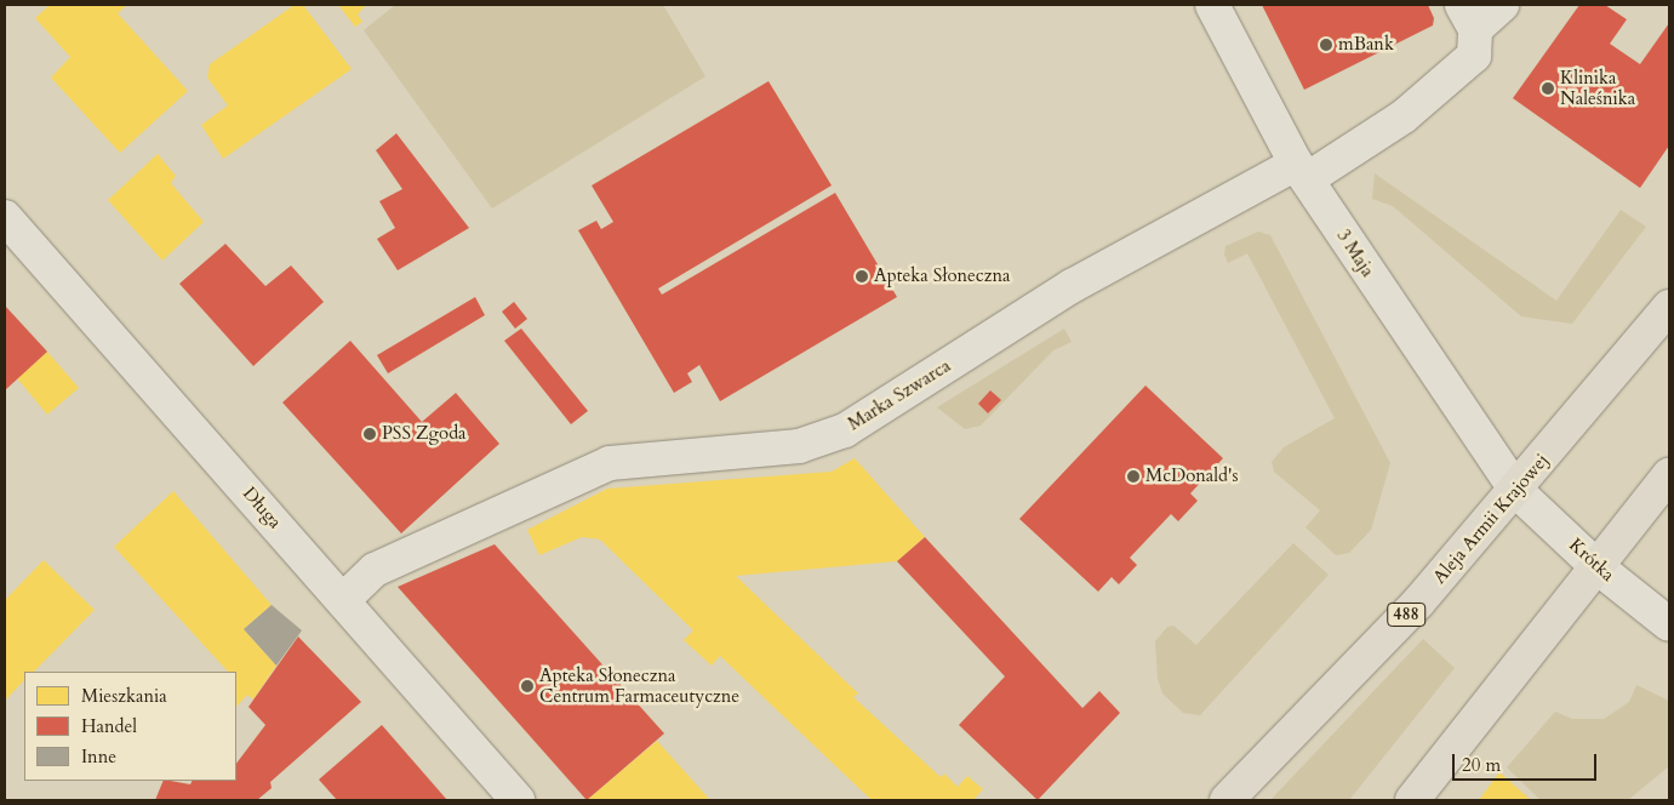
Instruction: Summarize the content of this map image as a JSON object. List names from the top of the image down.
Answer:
{
  "streets": {
    "main road": ["Aleja Armii Krajowej", "488"],
    "street": [
      "3 Maja",
      "Marka Szwarca",
      "Długa",
      "Krótka"
    ]
  },
  "crossings": [
    ["3 Maja", "Marka Szwarca"],
    ["3 Maja", "Aleja Armii Krajowej"],
    ["3 Maja", "Krótka"],
    ["Marka Szwarca", "Długa"],
    ["Aleja Armii Krajowej", "Krótka"]
  ],
  "places": [
    "mBank",
    "Klinika Naleśnika",
    "Apteka Słoneczna",
    "PSS Zgoda",
    "McDonald's",
    "Apteka Słoneczna Centrum Farmaceutyczne"
  ],
  "legend": ["Mieszkania", "Handel", "Inne"],
  "scale_bar": "20 m"
}
